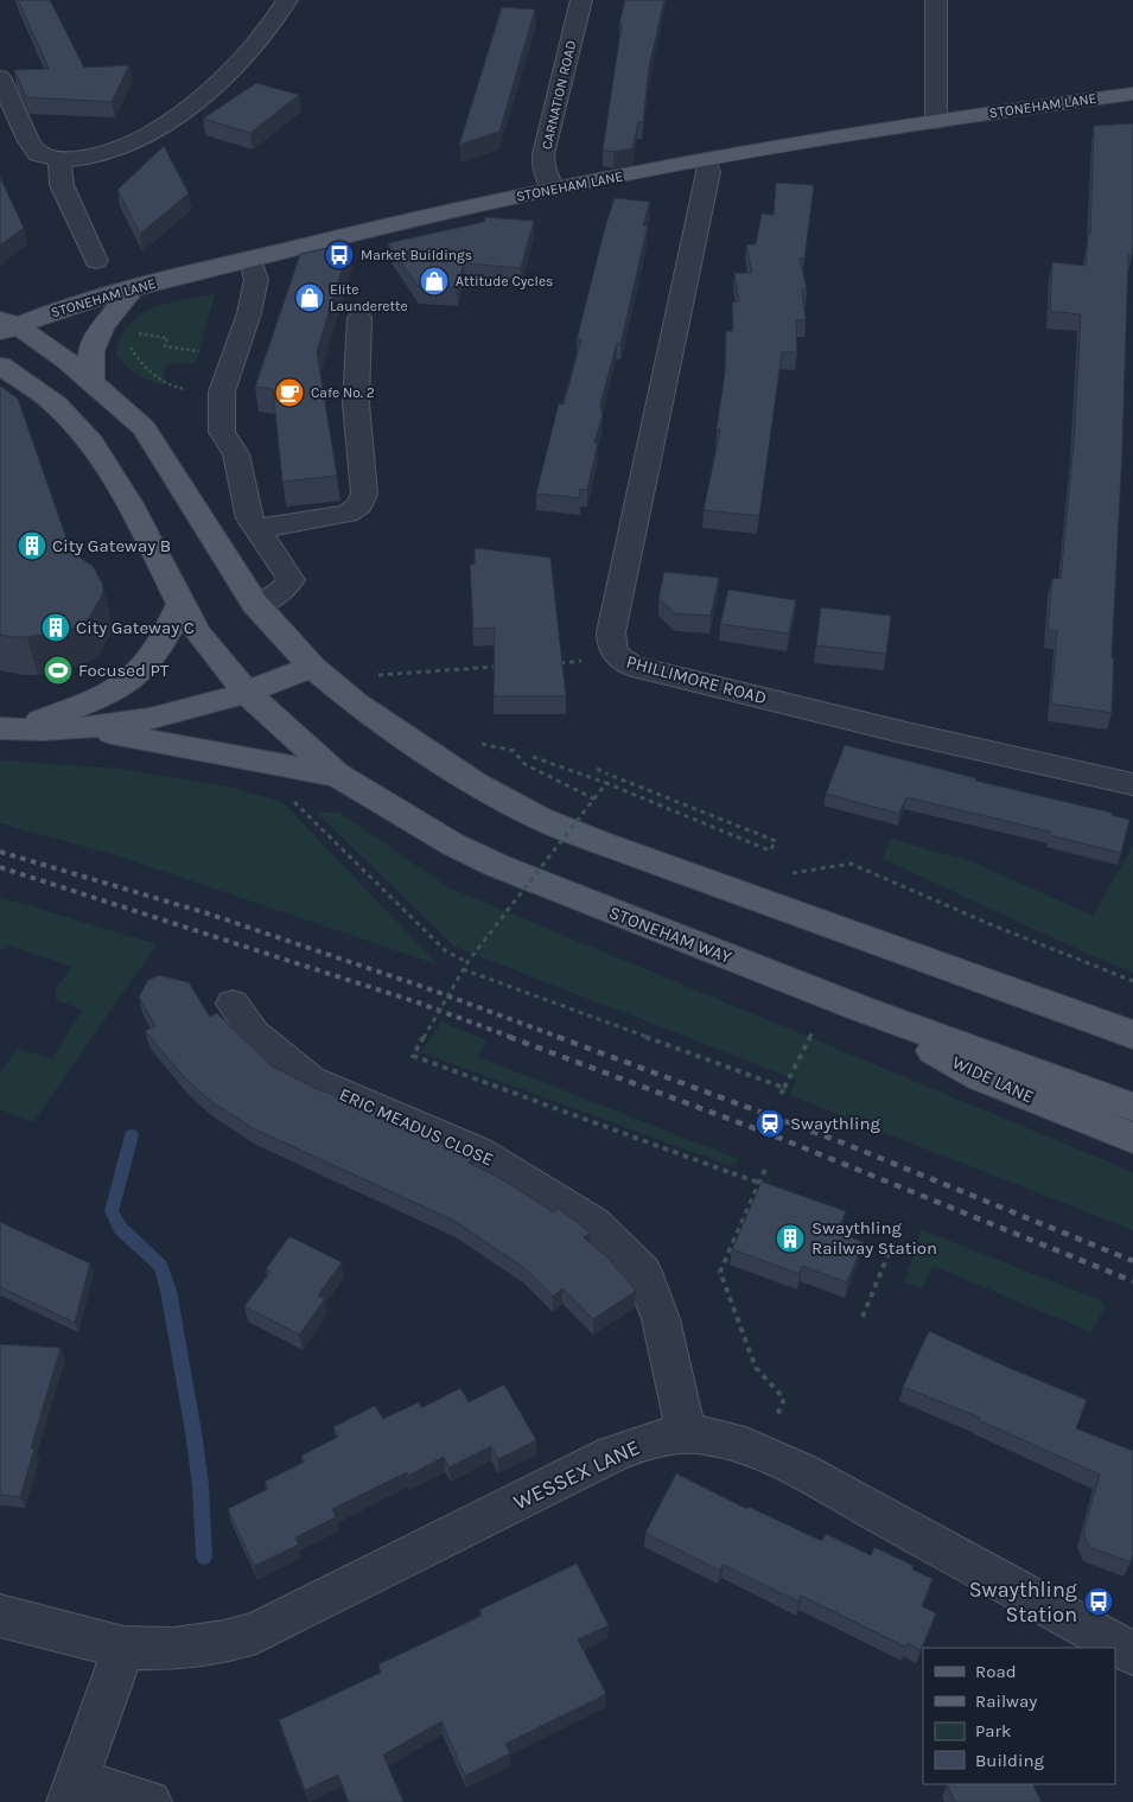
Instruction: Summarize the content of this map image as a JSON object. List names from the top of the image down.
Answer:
{
  "streets": {
    "main road": ["STONEHAM LANE", "STONEHAM WAY", "WIDE LANE"],
    "street": [
      "CARNATION ROAD",
      "PHILLIMORE ROAD",
      "ERIC MEADUS CLOSE",
      "WESSEX LANE"
    ]
  },
  "crossings": [
    ["CARNATION ROAD", "STONEHAM LANE"],
    ["STONEHAM LANE", "PHILLIMORE ROAD"],
    ["STONEHAM WAY", "WIDE LANE"],
    ["ERIC MEADUS CLOSE", "WESSEX LANE"]
  ],
  "places": {
    "bus stop": ["Market Buildings", "Swaythling Station"],
    "shop": ["Attitude Cycles", "Elite Launderette"],
    "cafe": ["Cafe No. 2"],
    "building": ["City Gateway B", "City Gateway C", "Swaythling Railway Station"],
    "sports": ["Focused PT"],
    "station": ["Swaythling"]
  },
  "legend": [
    "Road",
    "Railway",
    "Park",
    "Building"
  ]
}
